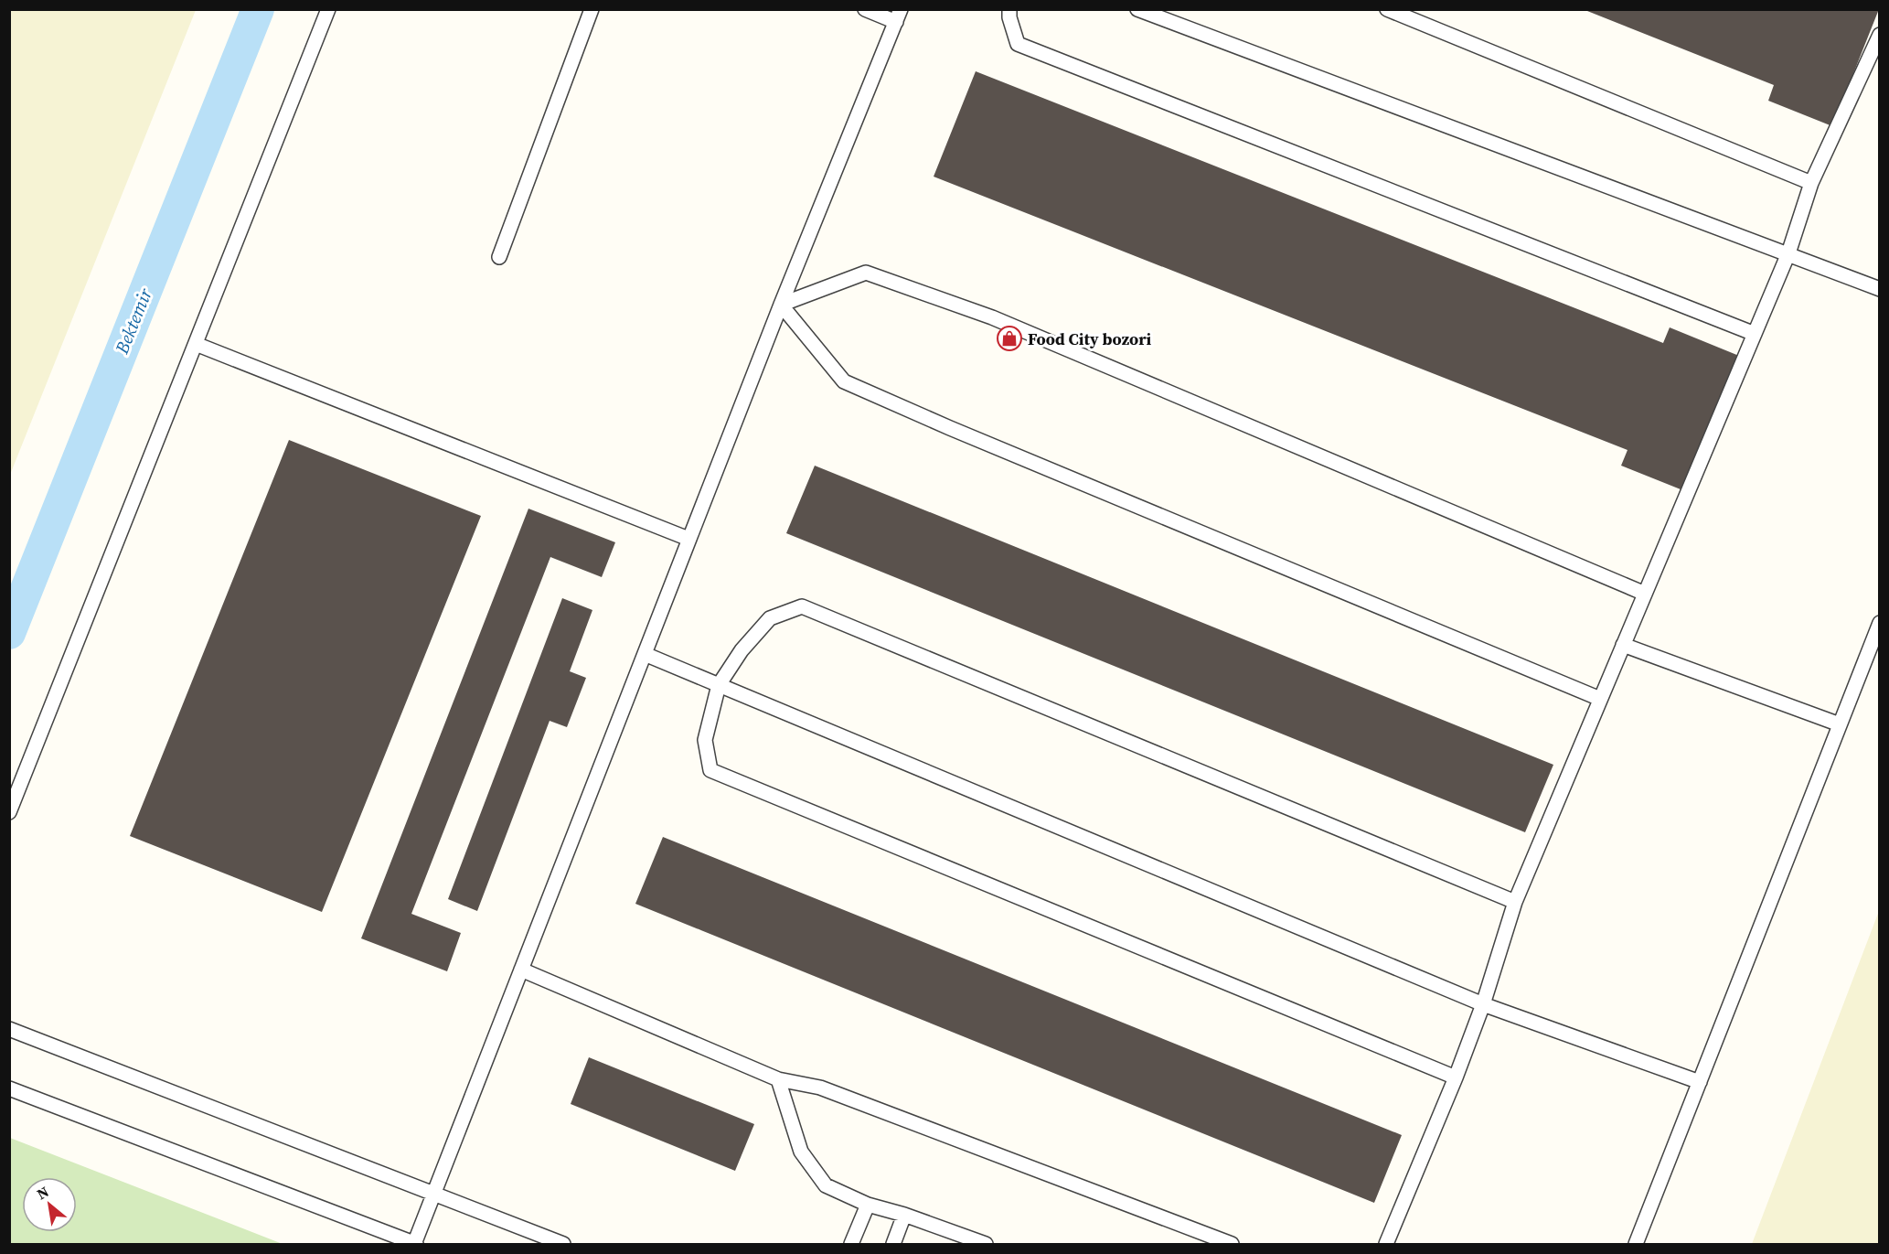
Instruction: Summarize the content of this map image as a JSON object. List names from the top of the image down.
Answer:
{
  "water": ["Bektemir"],
  "places": {
    "shop": ["Food City bozori"]
  },
  "north": "top left"
}
